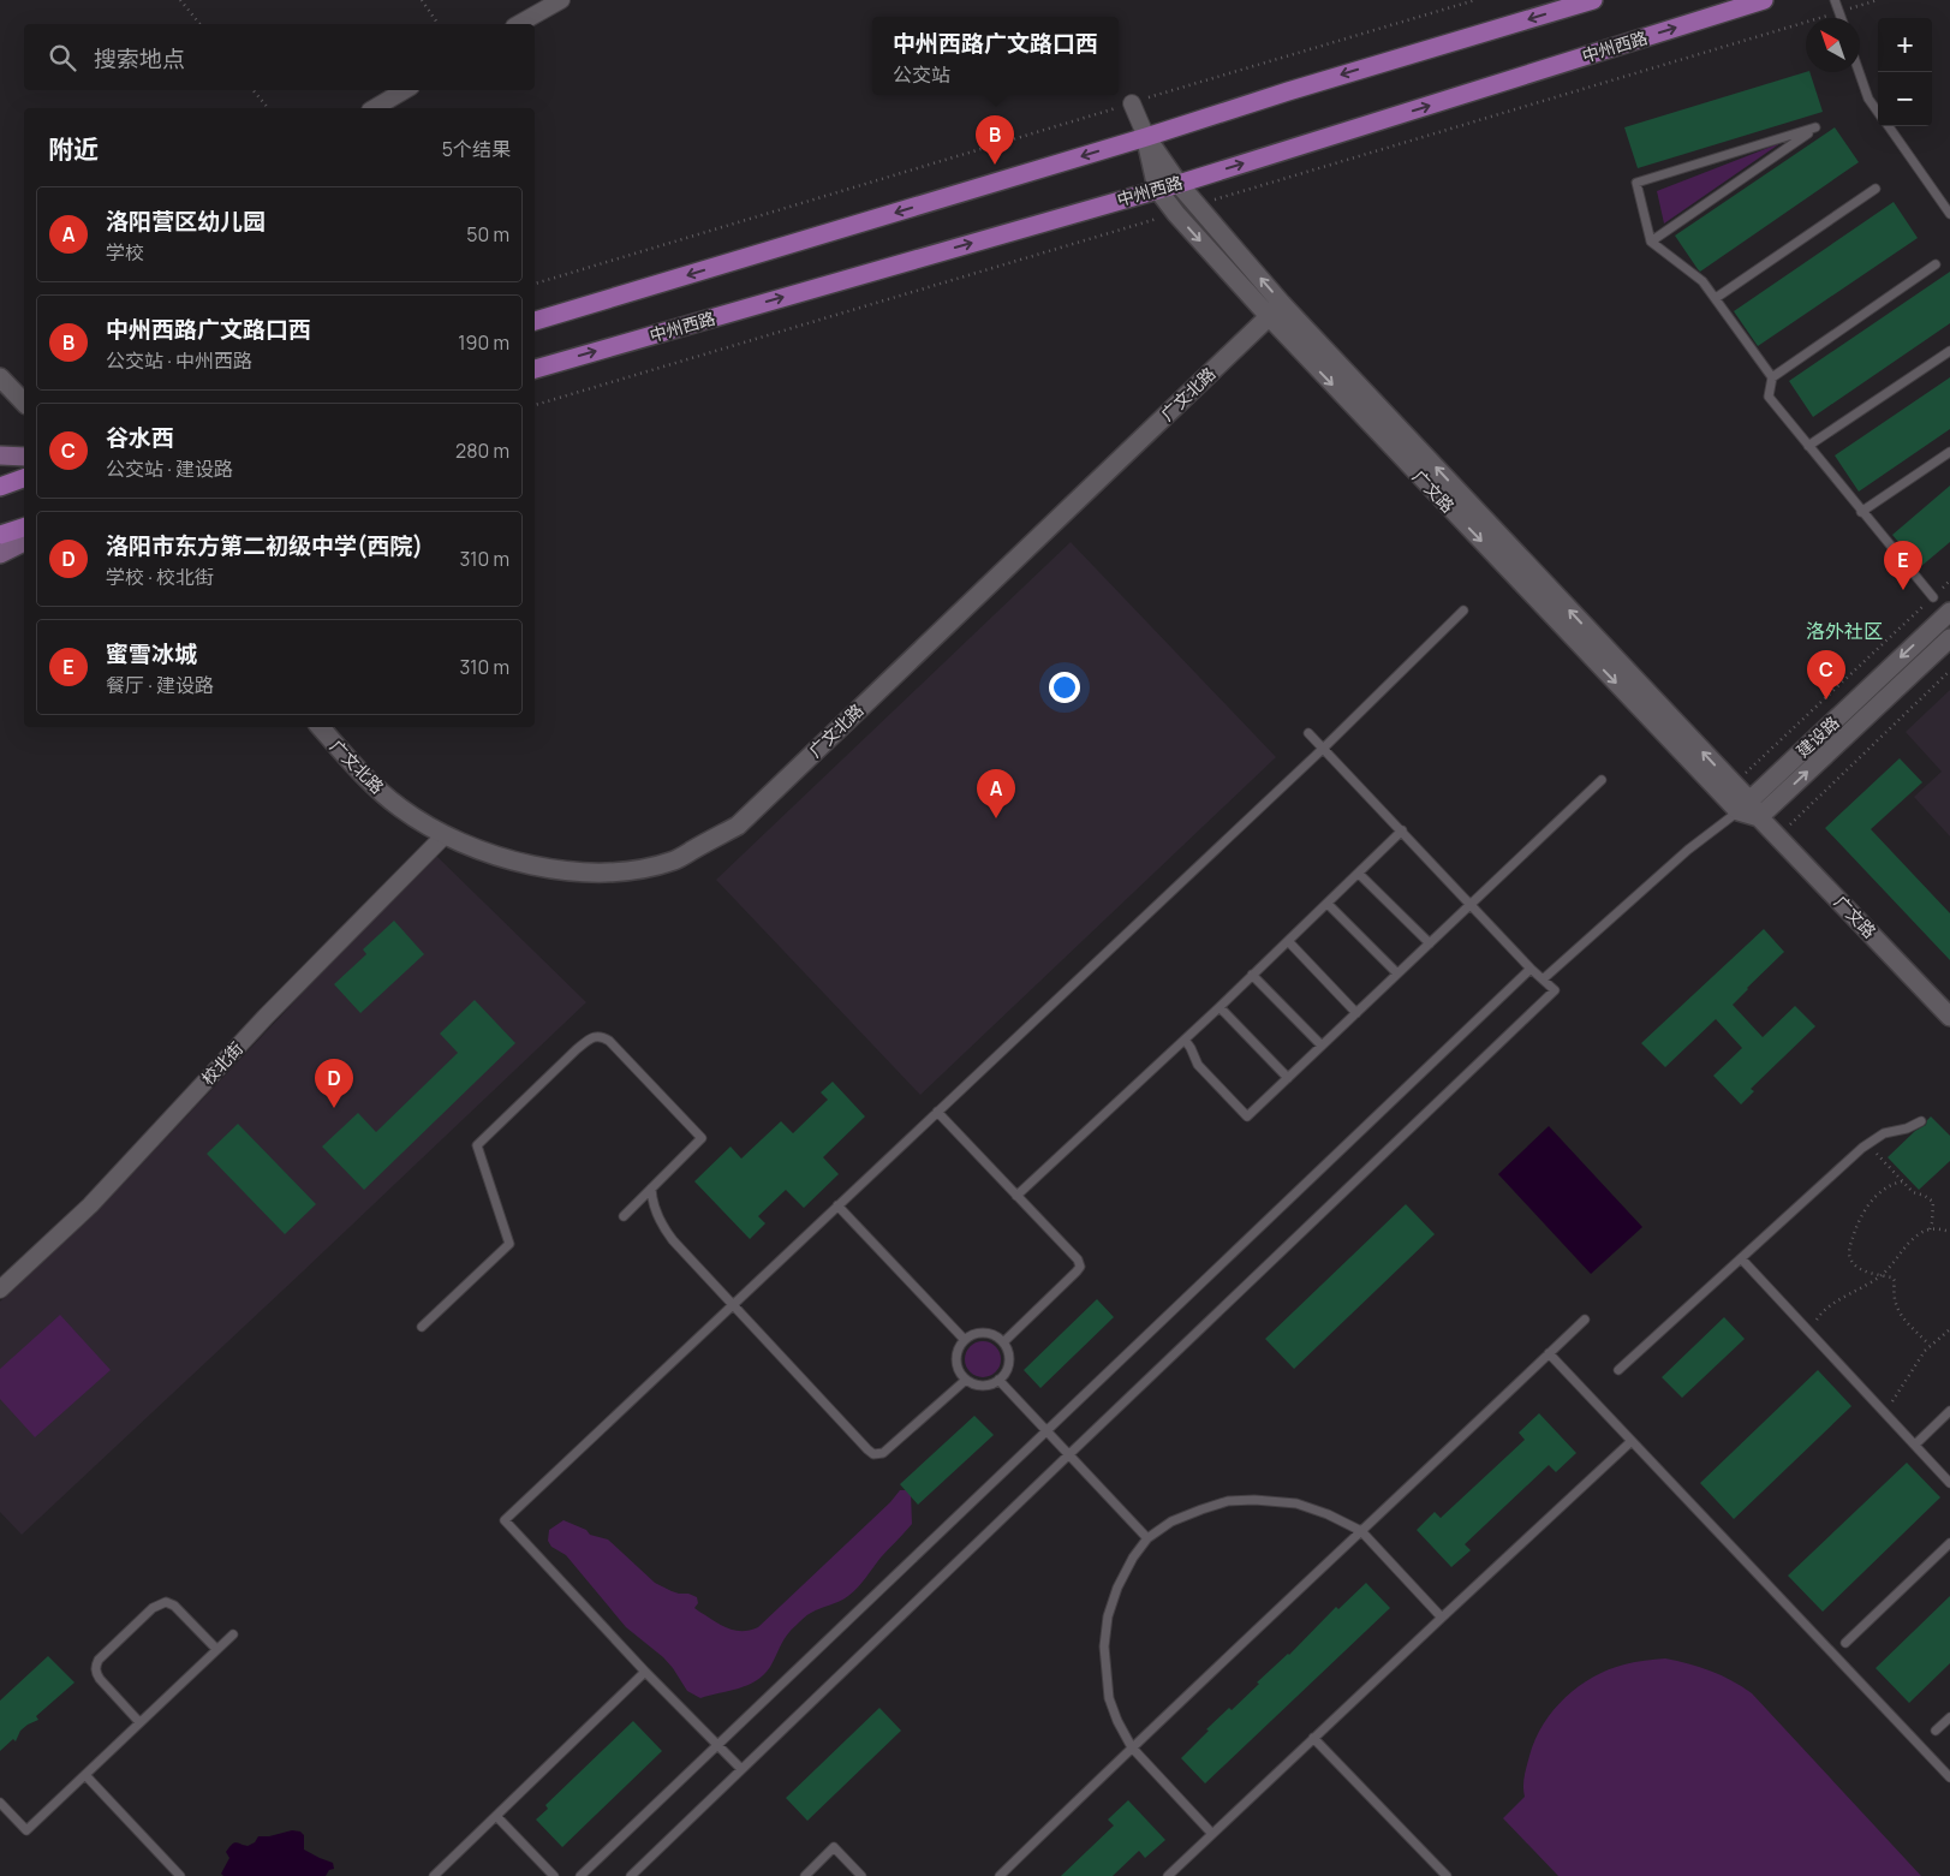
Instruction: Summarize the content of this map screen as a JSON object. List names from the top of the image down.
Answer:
{
  "streets": {
    "main road": ["中州西路"],
    "street": [
      "广文北路",
      "广文路",
      "建设路",
      "校北街"
    ]
  },
  "crossings": [
    ["中州西路", "广文路"],
    ["广文北路", "广文路"],
    ["广文北路", "校北街"],
    ["广文路", "建设路"]
  ],
  "districts": ["洛外社区"],
  "north": "top left",
  "page": {
    "popup": ["中州西路广文路口西", "公交站"],
    "map_buttons": ["+", "−"],
    "search": "搜索地点",
    "heading": ["附近", "5个结果"],
    "pins": [
      "B",
      "E",
      "C",
      "A",
      "D"
    ],
    "list": [
      {
        "mark": "A",
        "name": "洛阳营区幼儿园",
        "note": "学校",
        "value": "50 m"
      },
      {
        "mark": "B",
        "name": "中州西路广文路口西",
        "note": "公交站 · 中州西路",
        "value": "190 m"
      },
      {
        "mark": "C",
        "name": "谷水西",
        "note": "公交站 · 建设路",
        "value": "280 m"
      },
      {
        "mark": "D",
        "name": "洛阳市东方第二初级中学(西院)",
        "note": "学校 · 校北街",
        "value": "310 m"
      },
      {
        "mark": "E",
        "name": "蜜雪冰城",
        "note": "餐厅 · 建设路",
        "value": "310 m"
      }
    ]
  }
}
